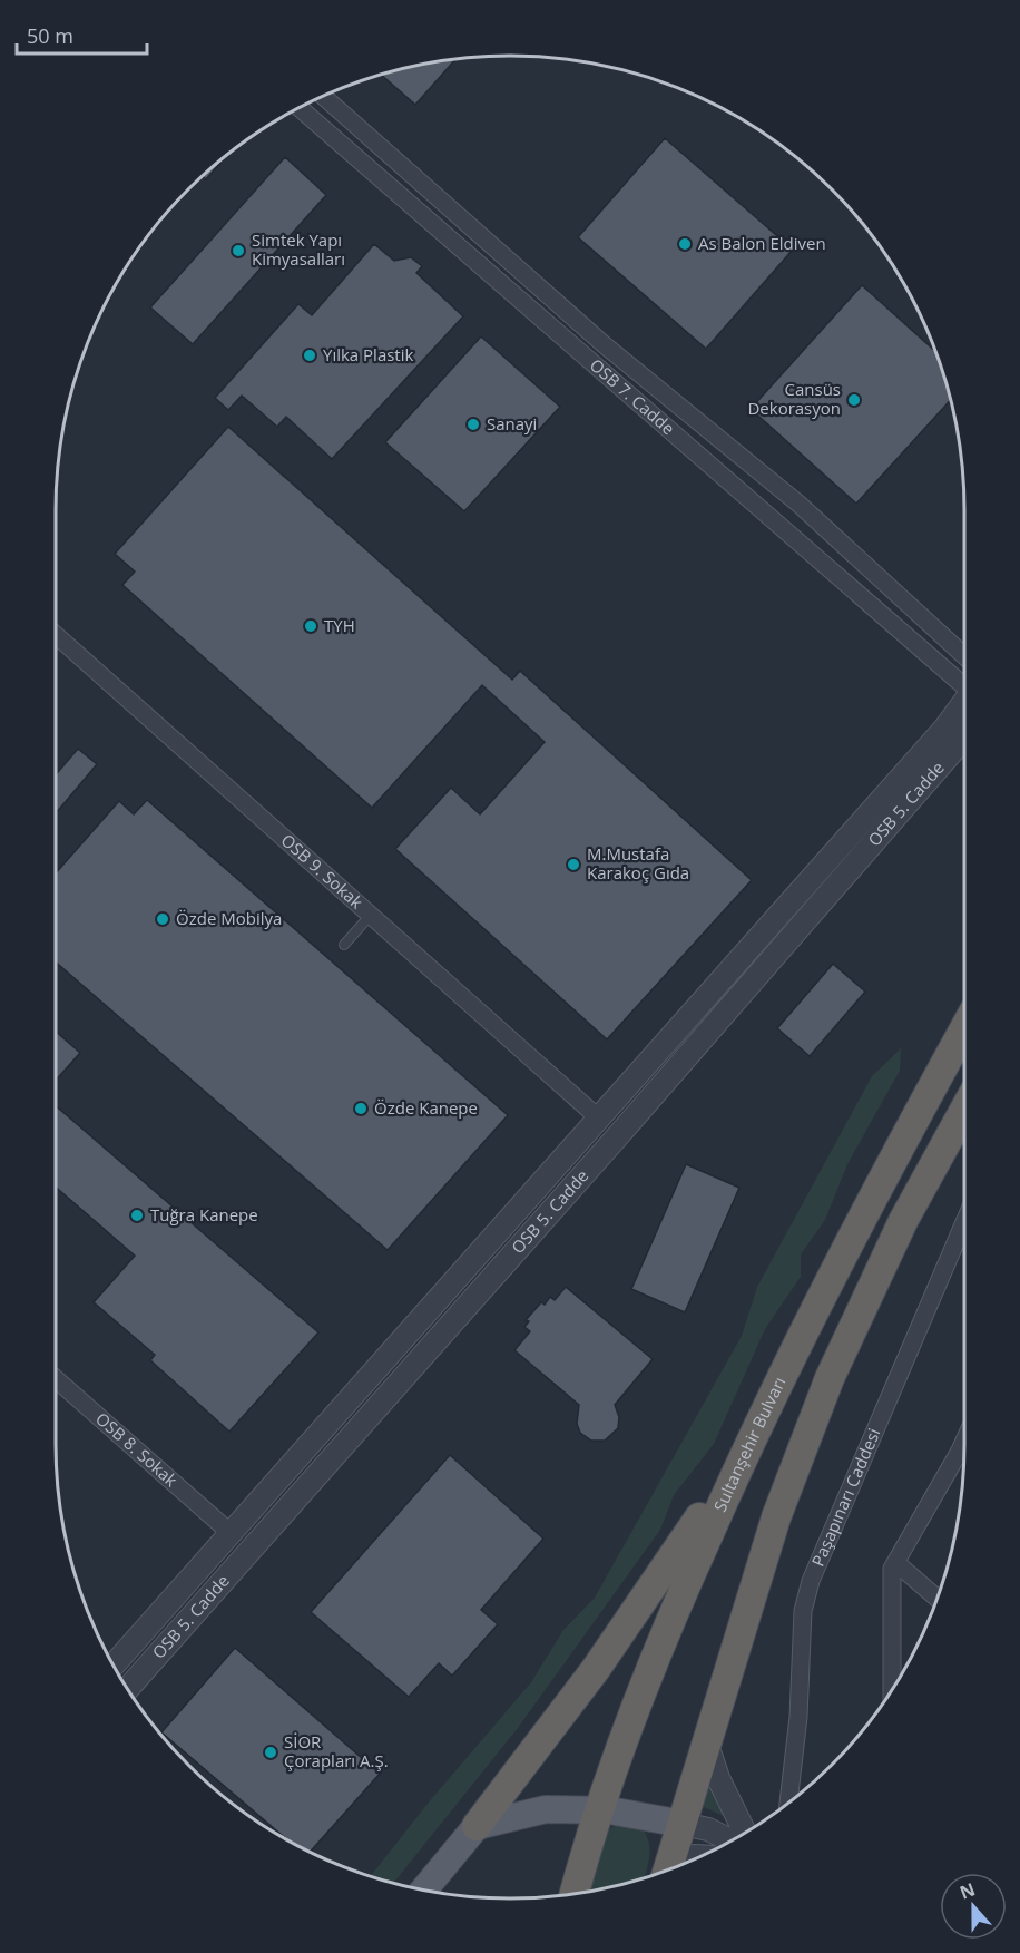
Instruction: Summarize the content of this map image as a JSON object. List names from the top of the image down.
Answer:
{
  "streets": {
    "highway": ["Sultanşehir Bulvarı"],
    "street": [
      "OSB 7. Cadde",
      "OSB 5. Cadde",
      "OSB 9. Sokak",
      "OSB 8. Sokak",
      "Paşapınarı Caddesi"
    ]
  },
  "places": [
    "As Balon Eldiven",
    "Simtek Yapı Kimyasalları",
    "Yılka Plastik",
    "Cansüs Dekorasyon",
    "Sanayi",
    "TYH",
    "M.Mustafa Karakoç Gıda",
    "Özde Mobilya",
    "Özde Kanepe",
    "Tuğra Kanepe",
    "SİOR Çorapları A.Ş."
  ],
  "scale_bar": "50 m",
  "north": "top"
}
